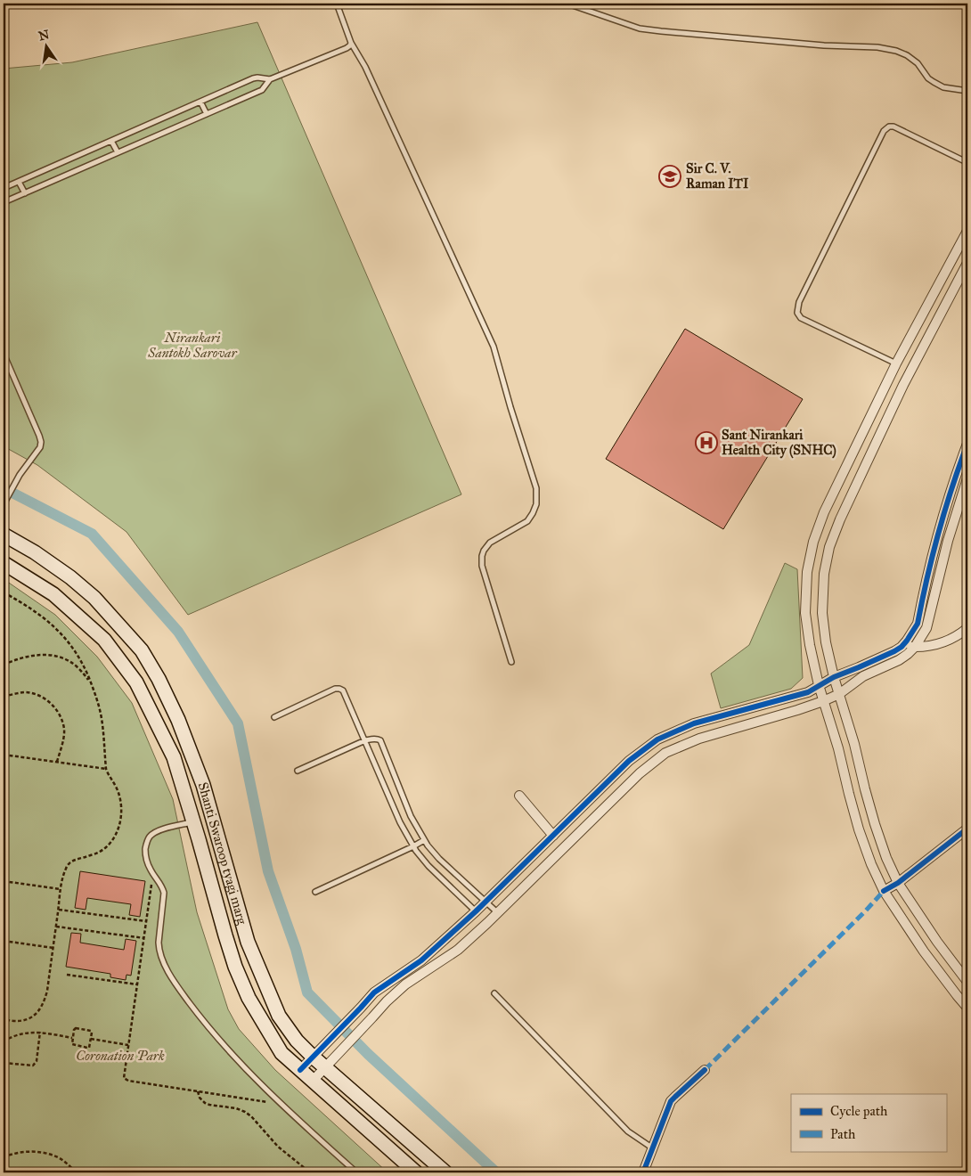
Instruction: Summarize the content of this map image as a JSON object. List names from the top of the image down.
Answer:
{
  "streets": {
    "main road": ["Shanti Swaroop tyagi marg"]
  },
  "parks": ["Nirankari Santokh Sarovar", "Coronation Park"],
  "places": {
    "school or university": ["Sir C. V. Raman ITI"],
    "hospital": ["Sant Nirankari Health City (SNHC)"]
  },
  "legend": ["Cycle path", "Path"],
  "north": "top"
}
